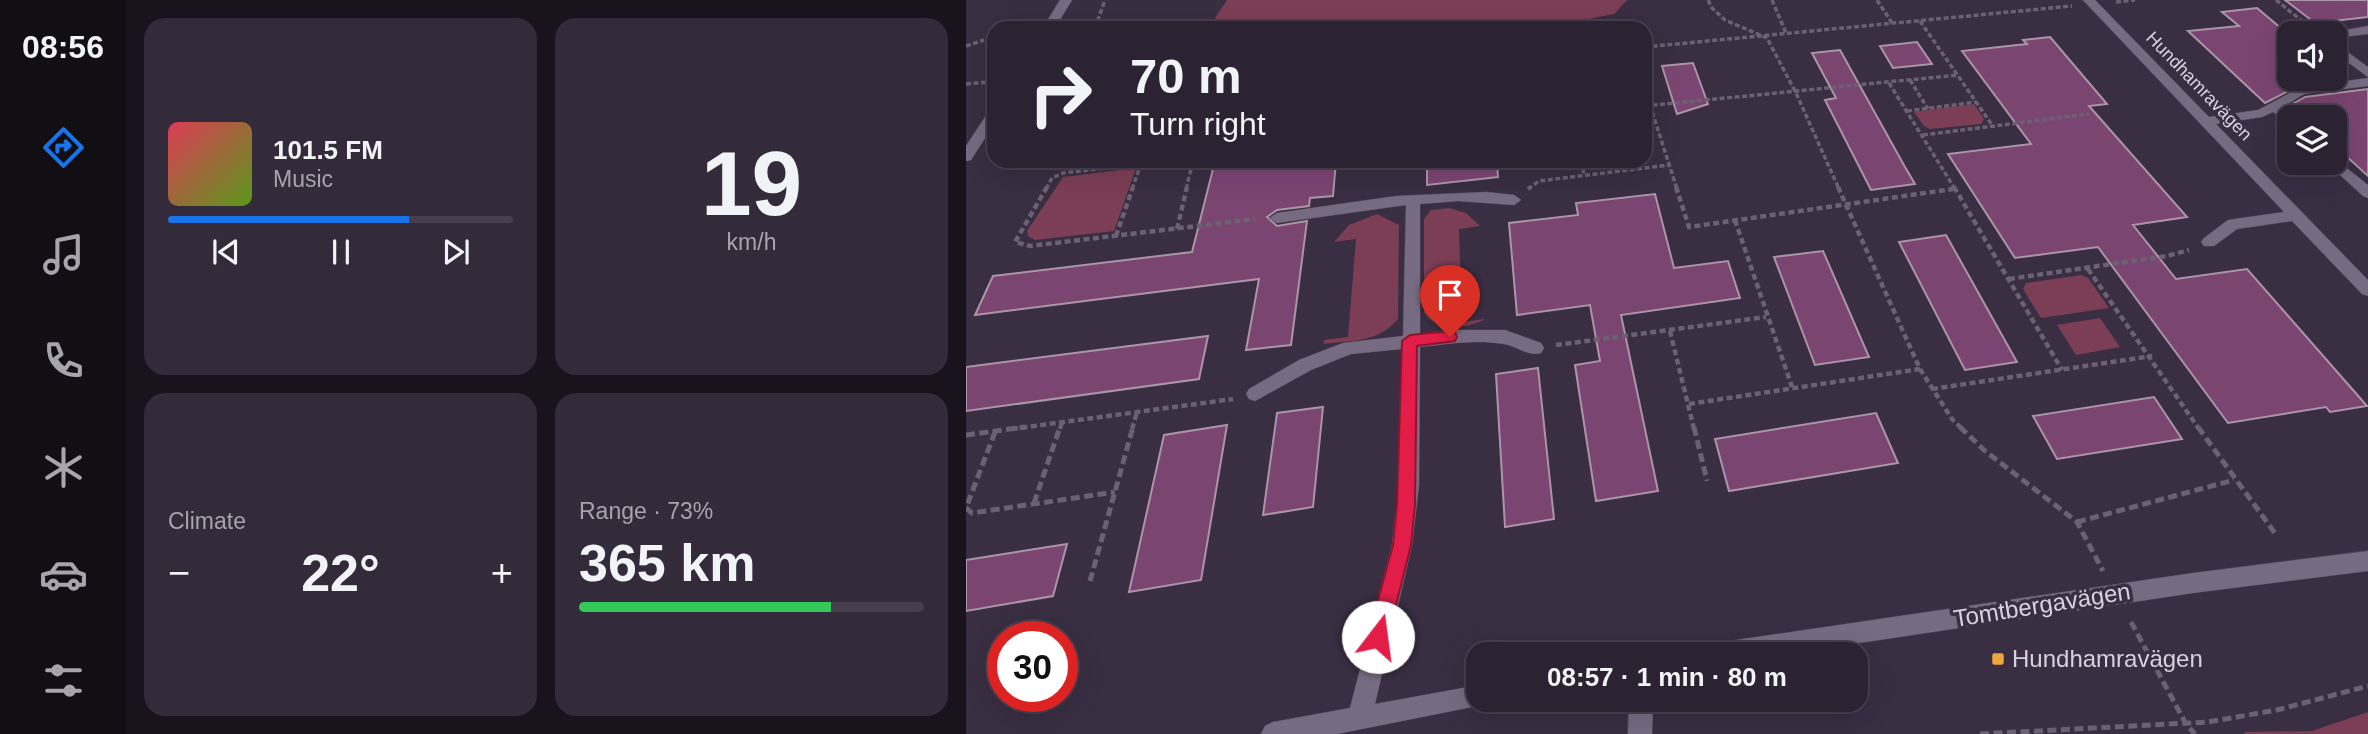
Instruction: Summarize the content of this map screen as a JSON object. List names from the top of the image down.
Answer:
{
  "streets": {
    "street": ["Hundhamravägen", "Tomtbergavägen"]
  },
  "places": {
    "transit": ["Hundhamravägen"]
  },
  "page": {
    "tabs": "08:56",
    "tile": [
      ["19", "km/h"],
      "Climate",
      ["Range · 73%", "365 km"]
    ],
    "turn": ["70 m", "Turn right"],
    "song": ["101.5 FM", "Music"],
    "heat": ["−", "22°", "+"],
    "limit": "30",
    "trip": "08:57 · 1 min · 80 m"
  }
}
